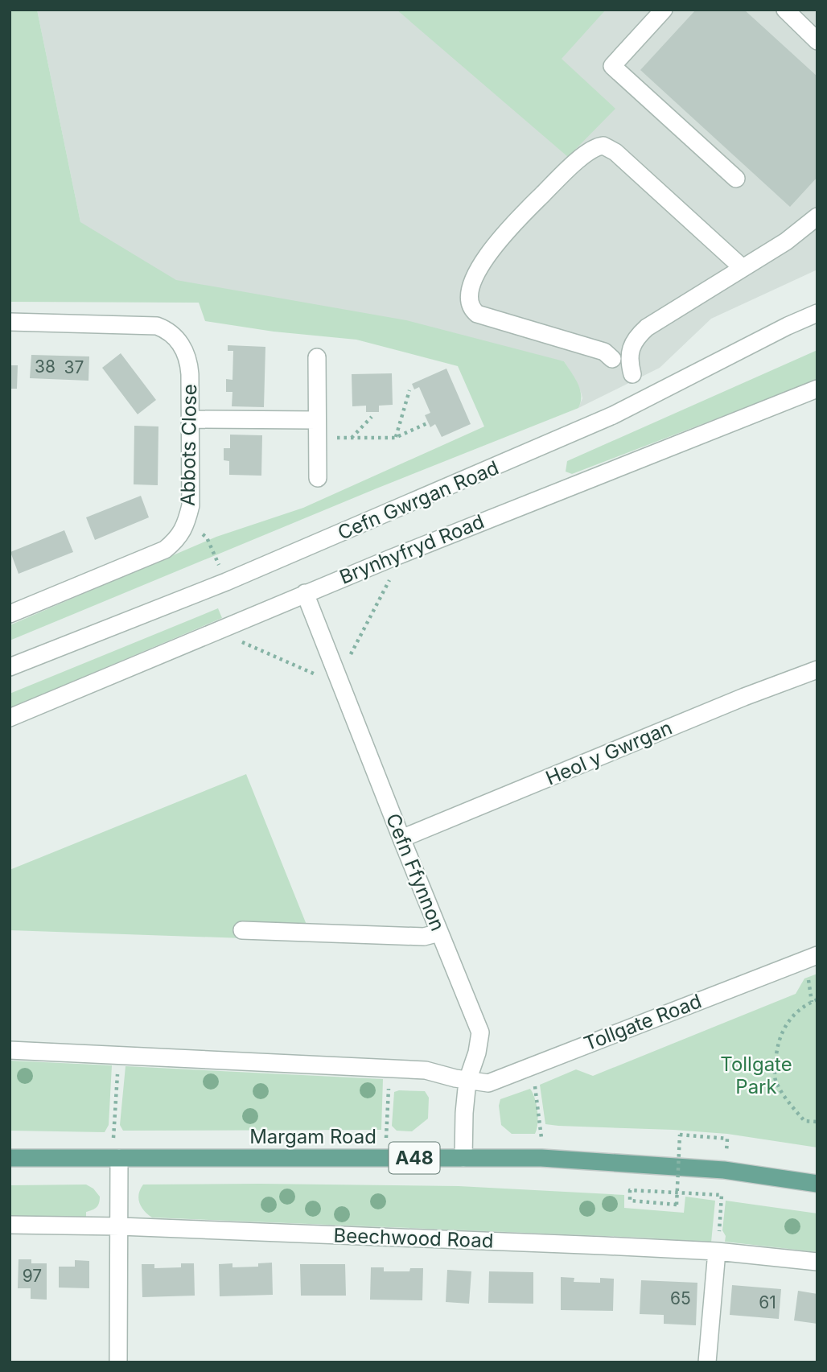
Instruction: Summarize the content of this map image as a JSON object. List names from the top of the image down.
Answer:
{
  "streets": {
    "main road": ["Margam Road", "A48"],
    "street": [
      "Abbots Close",
      "Cefn Gwrgan Road",
      "Brynhyfryd Road",
      "Heol y Gwrgan",
      "Cefn Ffynnon",
      "Tollgate Road",
      "Beechwood Road"
    ]
  },
  "crossings": [
    ["Brynhyfryd Road", "Cefn Ffynnon"],
    ["Heol y Gwrgan", "Cefn Ffynnon"],
    ["Cefn Ffynnon", "Tollgate Road"],
    ["Cefn Ffynnon", "Margam Road"]
  ],
  "parks": ["Tollgate Park"],
  "house_numbers": [
    "38",
    "37",
    "97",
    "65",
    "61"
  ]
}
